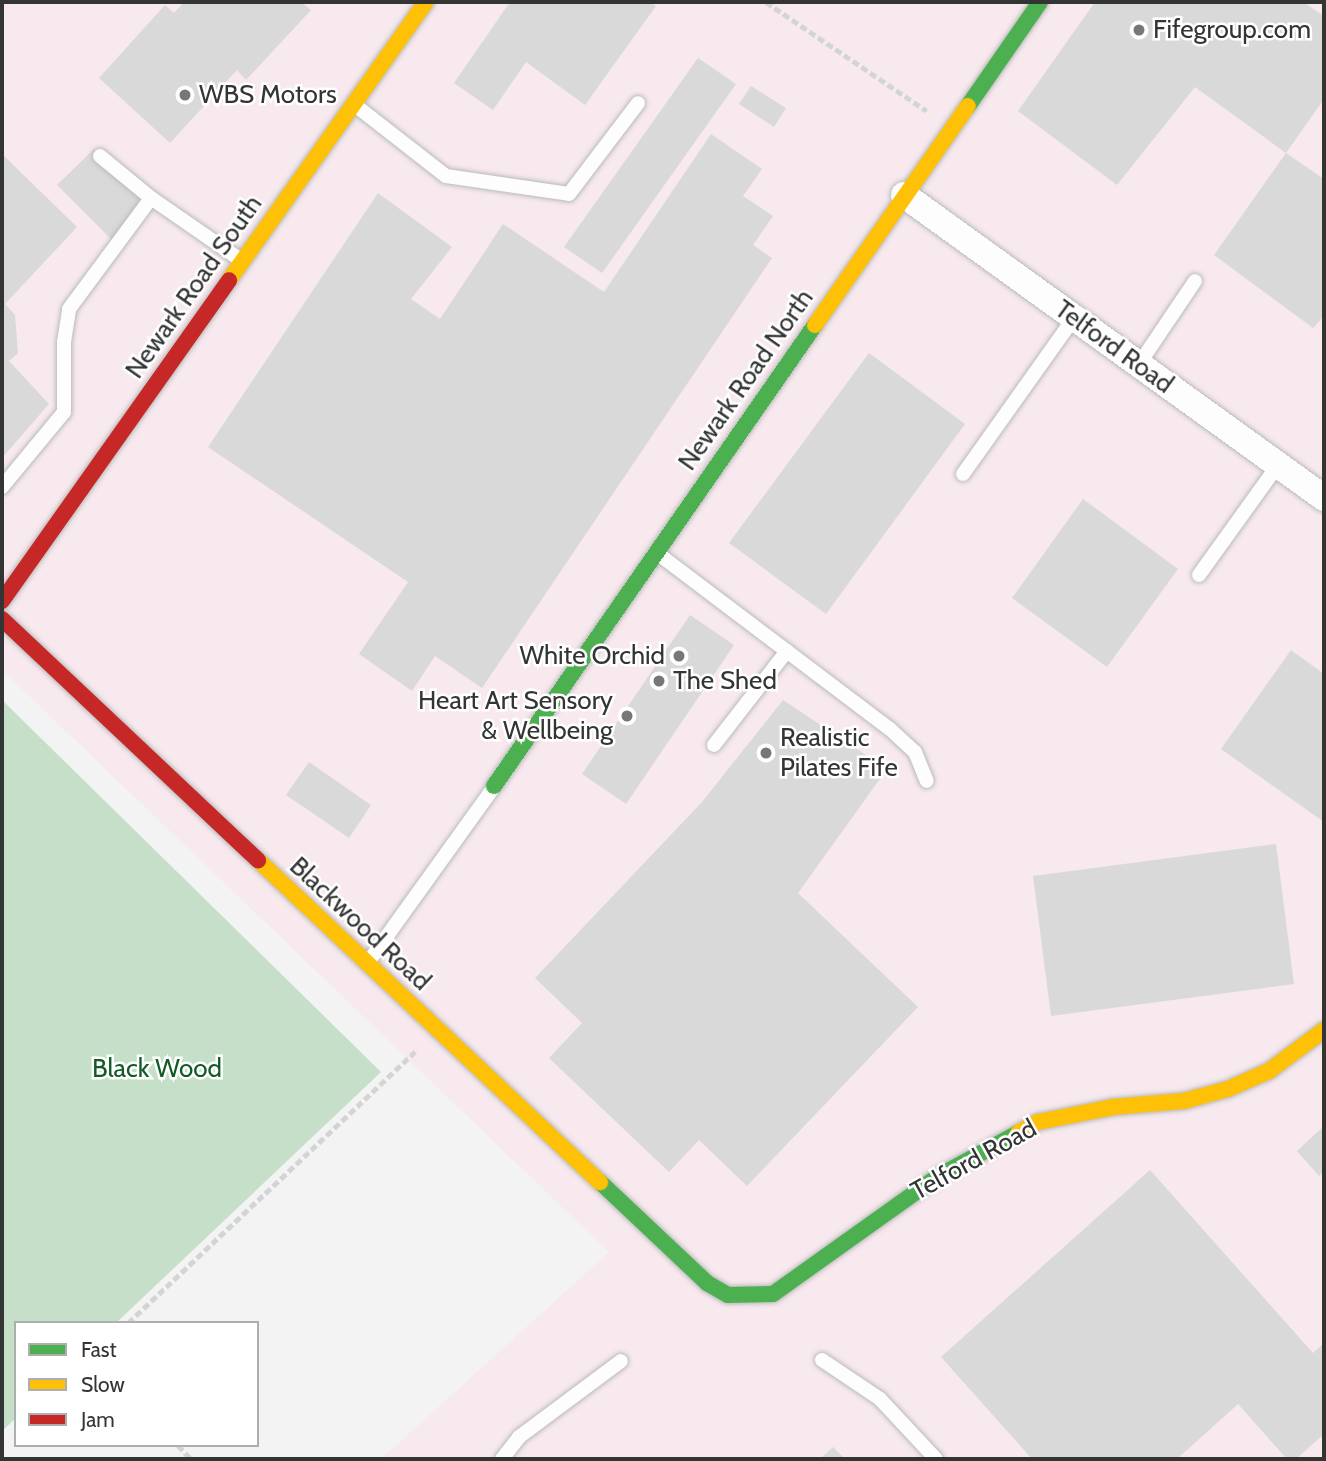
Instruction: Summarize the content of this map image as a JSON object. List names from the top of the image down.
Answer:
{
  "streets": {
    "street": [
      "Newark Road South",
      "Telford Road",
      "Newark Road North",
      "Blackwood Road"
    ]
  },
  "crossings": [
    ["Telford Road", "Newark Road North"],
    ["Telford Road", "Blackwood Road"]
  ],
  "parks": ["Black Wood"],
  "places": [
    "Fifegroup.com",
    "WBS Motors",
    "White Orchid",
    "The Shed",
    "Heart Art Sensory & Wellbeing",
    "Realistic Pilates Fife"
  ],
  "legend": ["Fast", "Slow", "Jam"]
}
